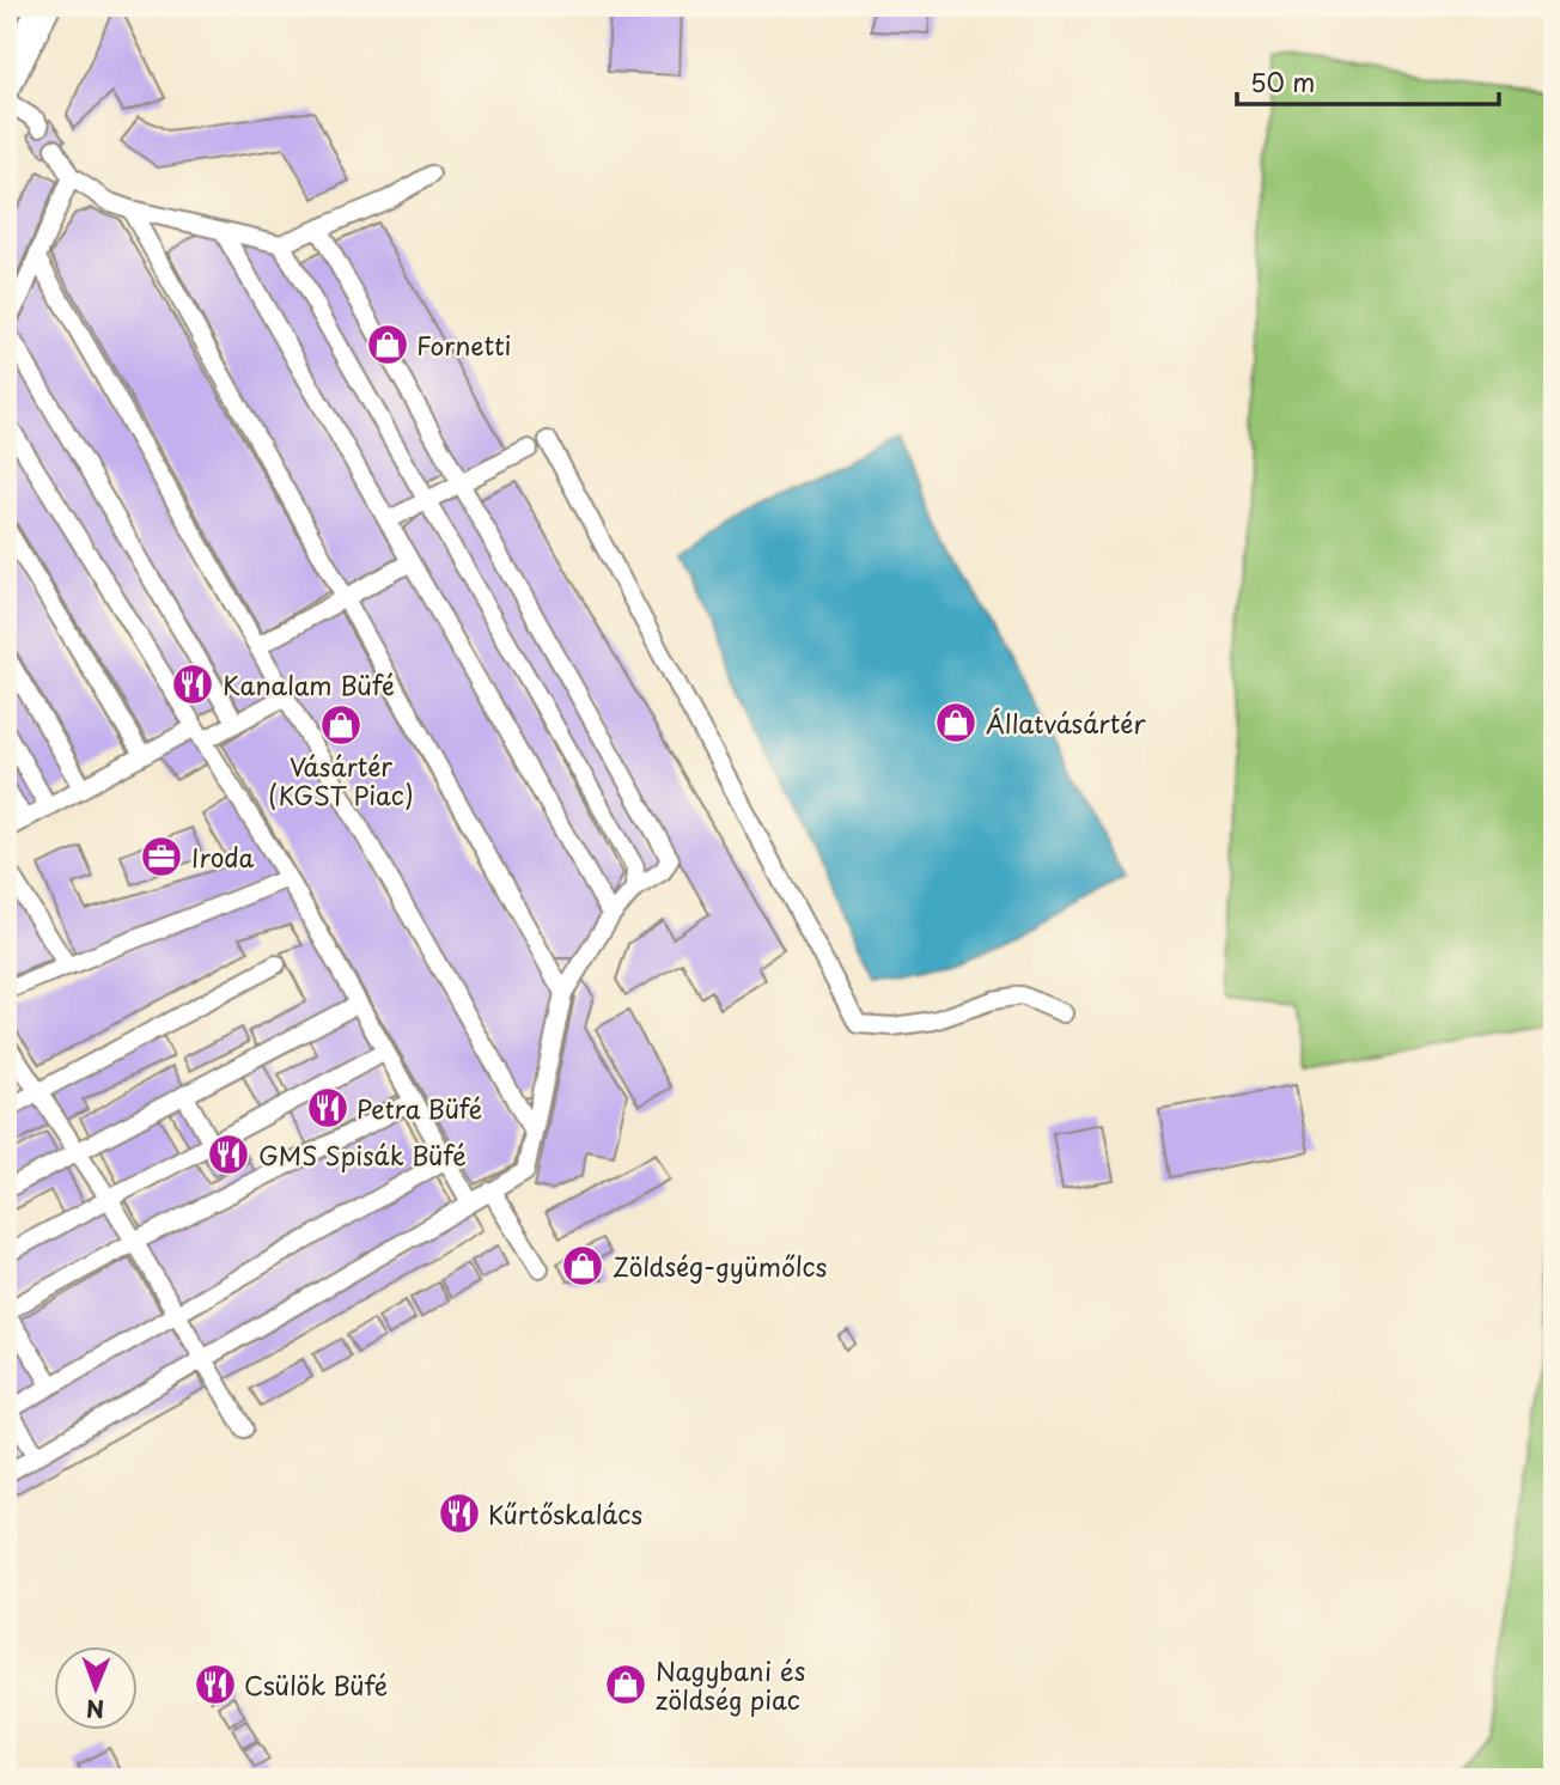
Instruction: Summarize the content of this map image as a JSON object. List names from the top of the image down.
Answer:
{
  "places": {
    "shop": [
      "Fornetti",
      "Állatvásártér",
      "Vásártér (KGST Piac)",
      "Zöldség-gyümőlcs",
      "Nagybani és zöldség piac"
    ],
    "restaurant": [
      "Kanalam Büfé",
      "Petra Büfé",
      "GMS Spisák Büfé",
      "Kűrtőskalács",
      "Csülök Büfé"
    ],
    "office": ["Iroda"]
  },
  "scale_bar": "50 m",
  "north": "bottom"
}
